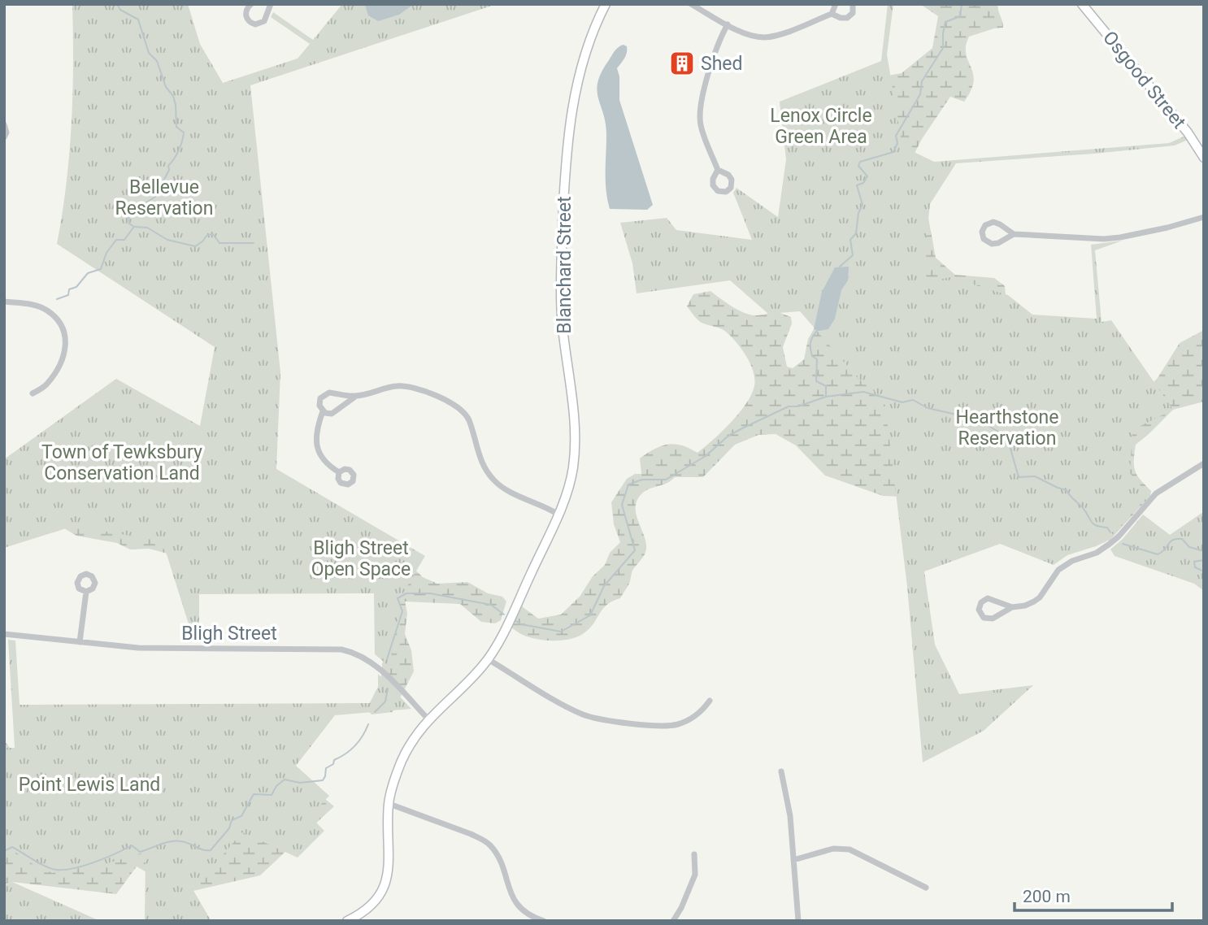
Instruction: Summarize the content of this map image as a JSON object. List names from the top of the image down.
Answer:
{
  "streets": {
    "street": ["Osgood Street", "Blanchard Street", "Bligh Street"]
  },
  "crossings": [
    ["Blanchard Street", "Bligh Street"]
  ],
  "parks": [
    "Lenox Circle Green Area",
    "Bellevue Reservation",
    "Hearthstone Reservation",
    "Town of Tewksbury Conservation Land",
    "Bligh Street Open Space",
    "Point Lewis Land"
  ],
  "places": {
    "building": ["Shed"]
  },
  "scale_bar": "200 m"
}
